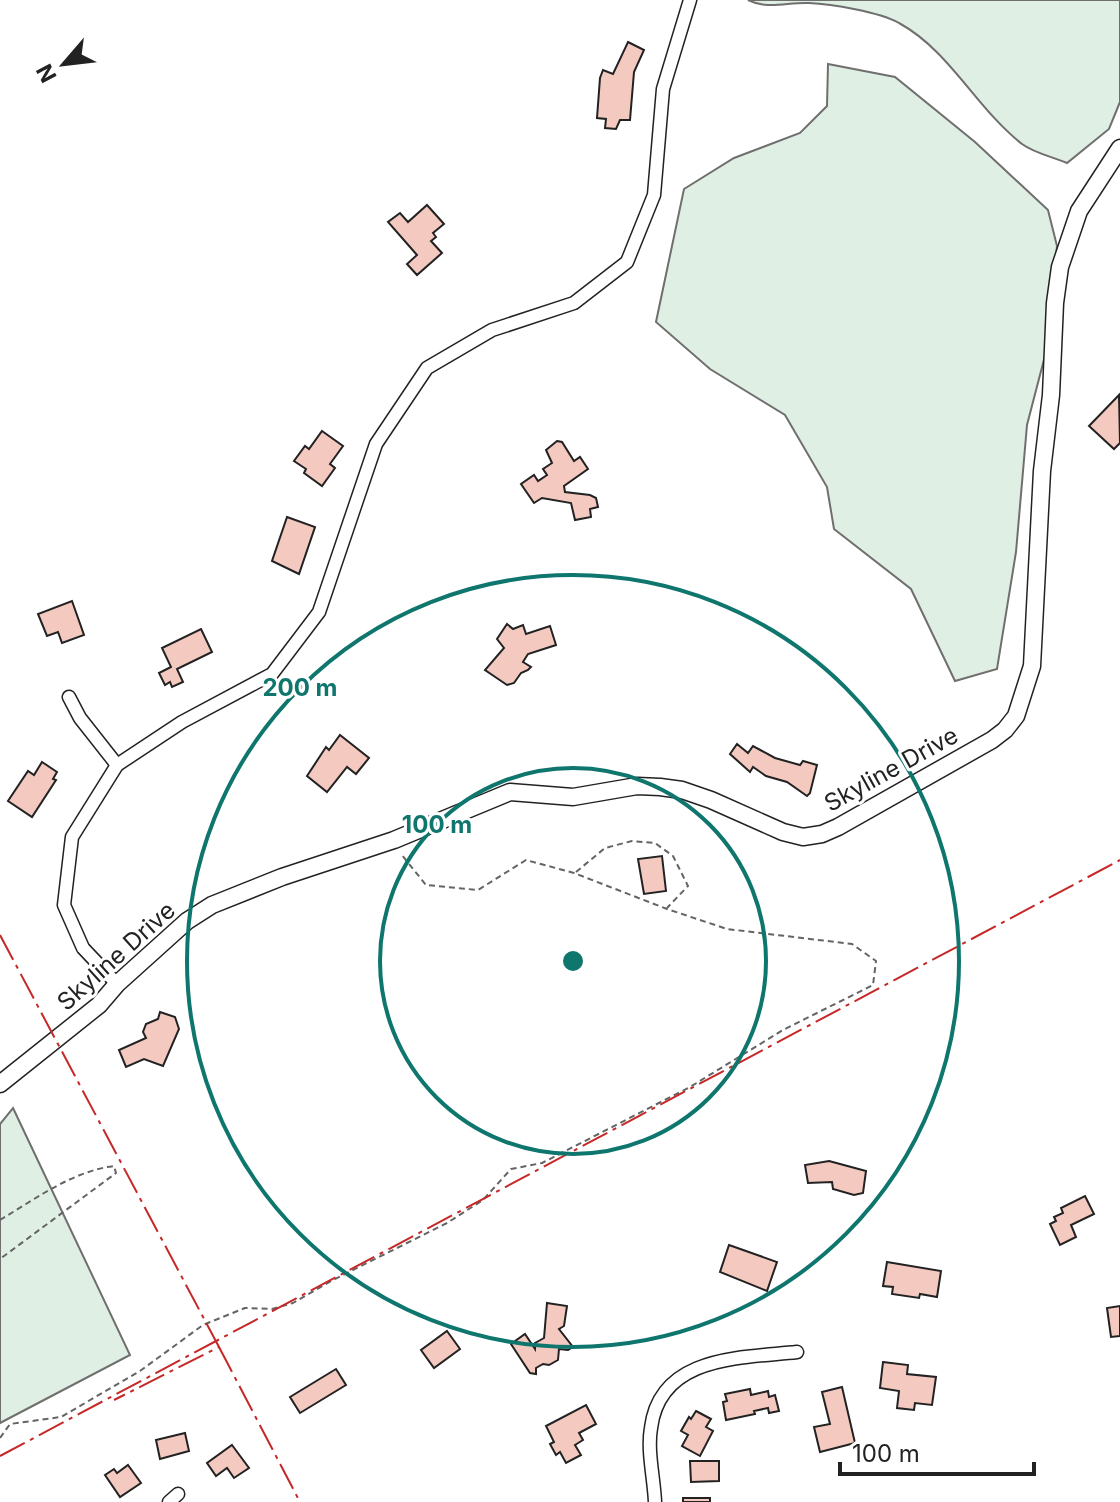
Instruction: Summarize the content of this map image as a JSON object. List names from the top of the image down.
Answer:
{
  "streets": {
    "street": ["Skyline Drive"]
  },
  "scale_bar": "100 m",
  "north": "bottom left",
  "rings": ["200 m", "100 m"]
}
